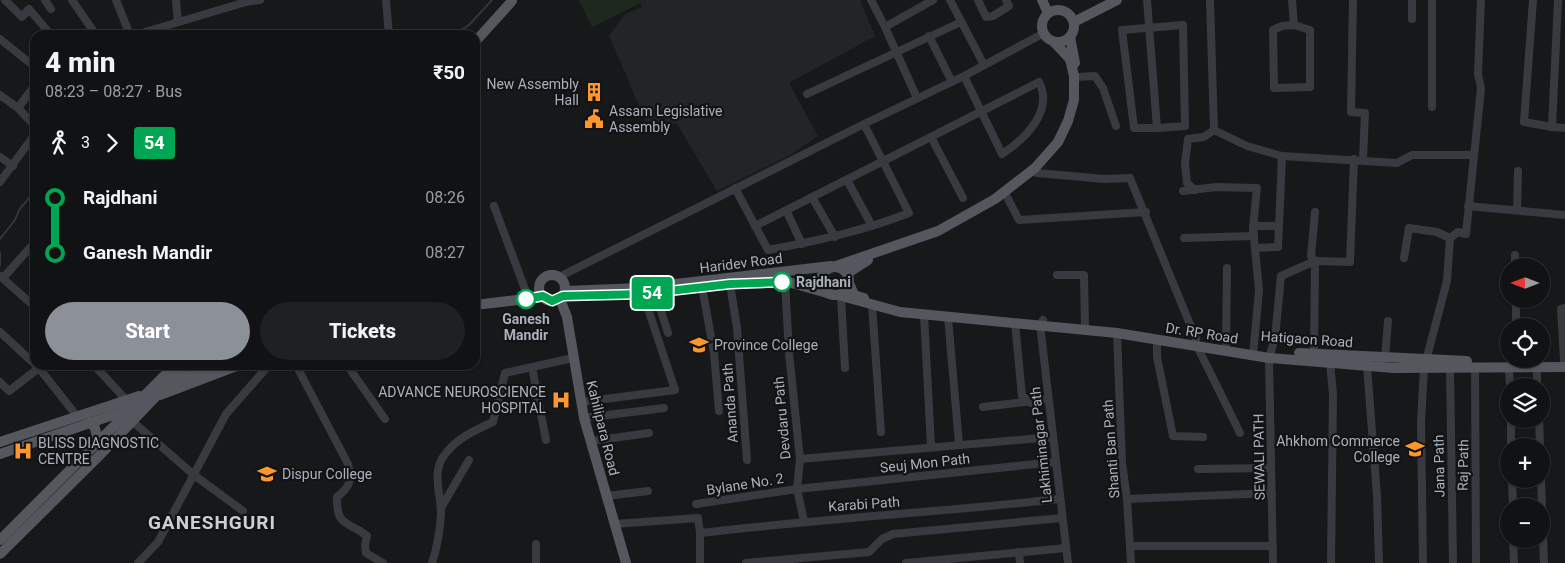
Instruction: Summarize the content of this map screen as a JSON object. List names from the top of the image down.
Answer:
{
  "streets": {
    "main road": [
      "Haridev Road",
      "Dr. RP Road",
      "Hatigaon Road",
      "Kahilipara Road"
    ],
    "street": [
      "Ananda Path",
      "Devdaru Path",
      "Lakhiminagar Path",
      "Shanti Ban Path",
      "SEWALI PATH",
      "Seuj Mon Path",
      "Raj Path",
      "Jana Path",
      "Bylane No. 2",
      "Karabi Path"
    ]
  },
  "crossings": [
    ["Haridev Road", "Dr. RP Road"],
    ["Haridev Road", "Hatigaon Road"],
    ["Haridev Road", "Ananda Path"],
    ["Haridev Road", "Devdaru Path"],
    ["Haridev Road", "Kahilipara Road"],
    ["Dr. RP Road", "Hatigaon Road"],
    ["Dr. RP Road", "Lakhiminagar Path"],
    ["Dr. RP Road", "Shanti Ban Path"],
    ["Dr. RP Road", "SEWALI PATH"],
    ["Dr. RP Road", "Raj Path"],
    ["Dr. RP Road", "Jana Path"],
    ["Hatigaon Road", "Lakhiminagar Path"],
    ["Hatigaon Road", "SEWALI PATH"],
    ["Devdaru Path", "Seuj Mon Path"],
    ["Devdaru Path", "Bylane No. 2"],
    ["Devdaru Path", "Karabi Path"],
    ["Lakhiminagar Path", "Seuj Mon Path"],
    ["Lakhiminagar Path", "Karabi Path"],
    ["Seuj Mon Path", "Bylane No. 2"]
  ],
  "districts": ["GANESHGURI"],
  "places": {
    "building": ["New Assembly Hall"],
    "public building": ["Assam Legislative Assembly"],
    "other": ["Rajdhani", "Ganesh Mandir"],
    "school or university": ["Province College", "Ahkhom Commerce College", "Dispur College"],
    "hospital": ["ADVANCE NEUROSCIENCE HOSPITAL", "BLISS DIAGNOSTIC CENTRE"]
  },
  "lines": ["bus line 54"],
  "north": "left",
  "page": {
    "on_map": "54",
    "heading": ["4 min", "08:23 – 08:27 · Bus", "₹50"],
    "legs": ["3", "54"],
    "list": [
      {
        "name": "Rajdhani",
        "value": "08:26"
      },
      {
        "name": "Ganesh Mandir",
        "value": "08:27"
      }
    ],
    "map_buttons": ["+", "−"],
    "buttons": ["Start", "Tickets"]
  }
}
